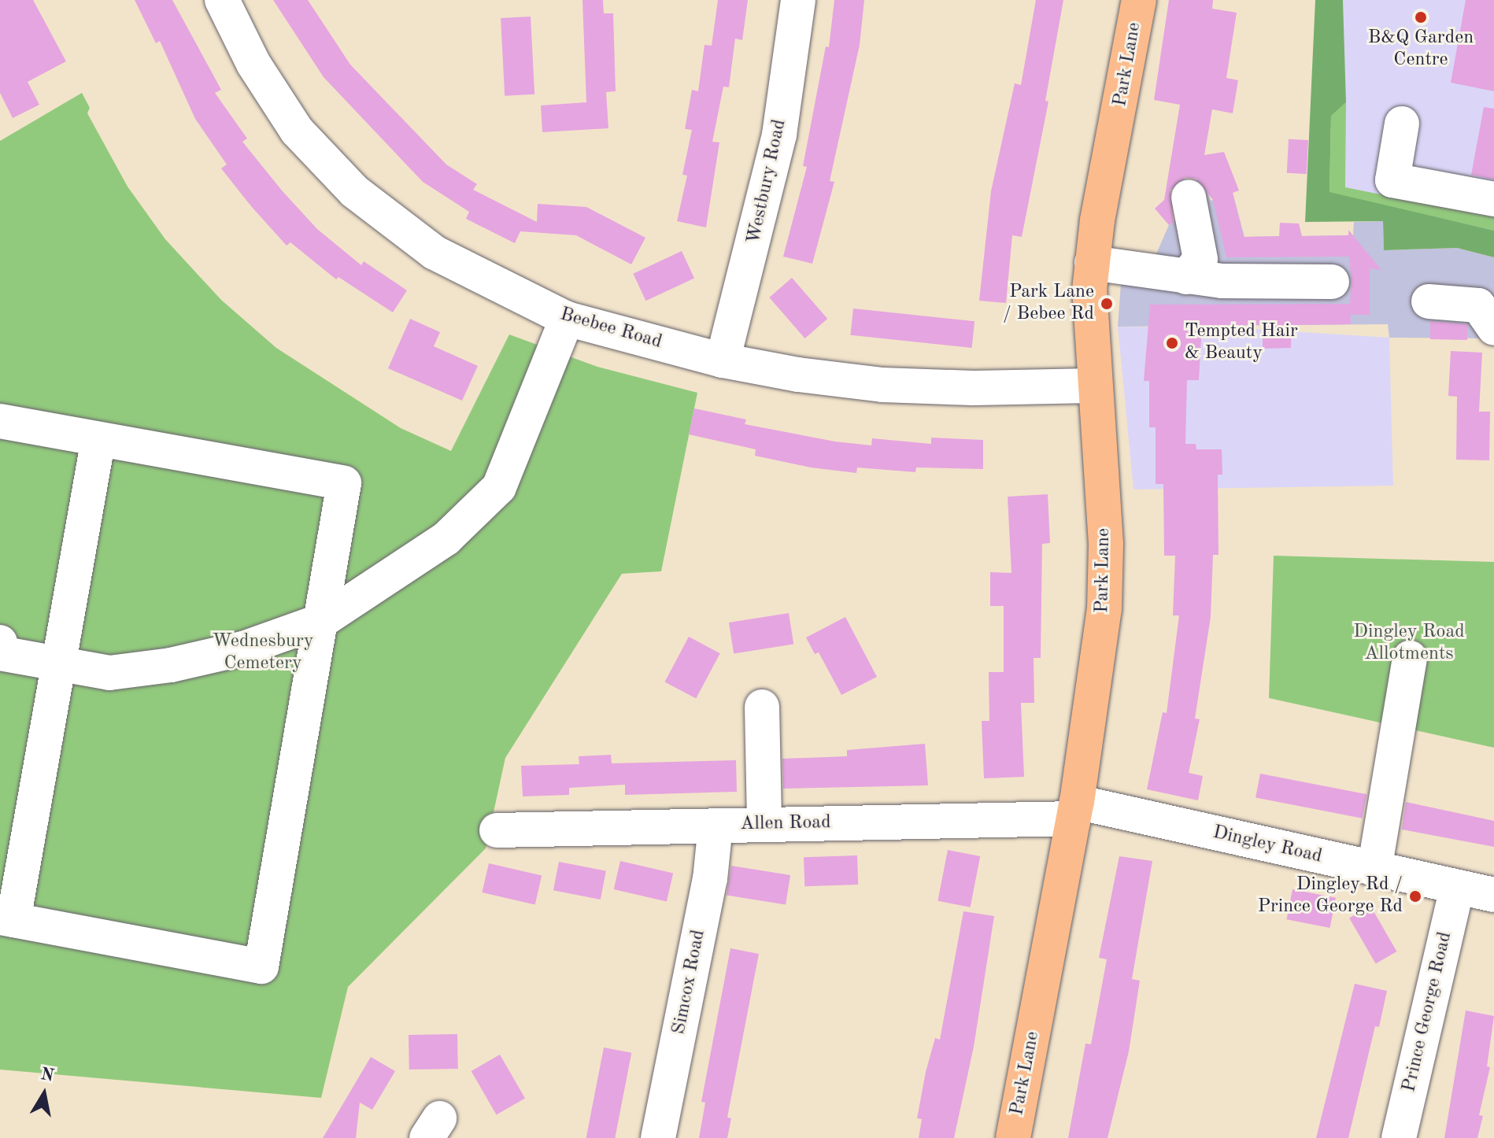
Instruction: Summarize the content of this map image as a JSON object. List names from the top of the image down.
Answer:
{
  "streets": {
    "main road": ["Park Lane"],
    "street": [
      "Westbury Road",
      "Beebee Road",
      "Allen Road",
      "Dingley Road",
      "Simcox Road",
      "Prince George Road"
    ]
  },
  "crossings": [
    ["Park Lane", "Beebee Road"],
    ["Park Lane", "Allen Road"],
    ["Park Lane", "Dingley Road"],
    ["Westbury Road", "Beebee Road"],
    ["Allen Road", "Dingley Road"],
    ["Allen Road", "Simcox Road"],
    ["Dingley Road", "Prince George Road"]
  ],
  "parks": ["Dingley Road Allotments", "Wednesbury Cemetery"],
  "places": [
    "B&Q Garden Centre",
    "Park Lane / Bebee Rd",
    "Tempted Hair & Beauty",
    "Dingley Rd / Prince George Rd"
  ],
  "north": "top"
}
